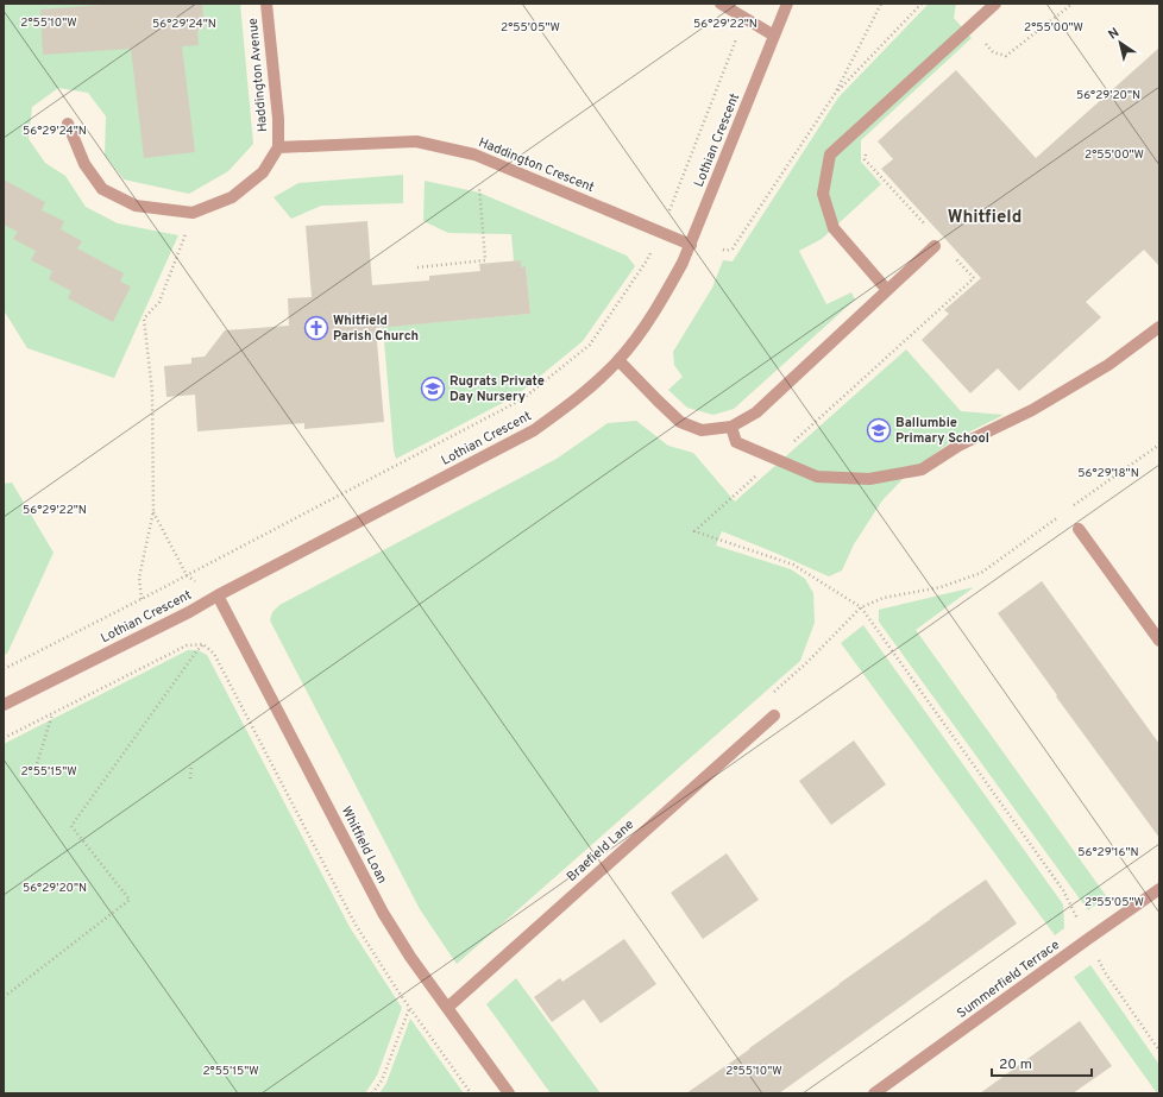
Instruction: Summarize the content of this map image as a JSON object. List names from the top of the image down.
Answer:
{
  "streets": {
    "street": [
      "Haddington Avenue",
      "Lothian Crescent",
      "Haddington Crescent",
      "Whitfield Loan",
      "Braefield Lane",
      "Summerfield Terrace"
    ]
  },
  "crossings": [
    ["Haddington Avenue", "Haddington Crescent"],
    ["Lothian Crescent", "Haddington Crescent"],
    ["Lothian Crescent", "Whitfield Loan"],
    ["Whitfield Loan", "Braefield Lane"]
  ],
  "districts": ["Whitfield"],
  "places": {
    "church": ["Whitfield Parish Church"],
    "school or university": ["Rugrats Private Day Nursery", "Ballumbie Primary School"]
  },
  "scale_bar": "20 m",
  "north": "top left",
  "coordinates": [
    "2°55'10\"W",
    "56°29'24\"N",
    "56°29'22\"N",
    "2°55'05\"W",
    "2°55'00\"W",
    "56°29'20\"N",
    "56°29'18\"N",
    "2°55'15\"W",
    "56°29'16\"N"
  ]
}
